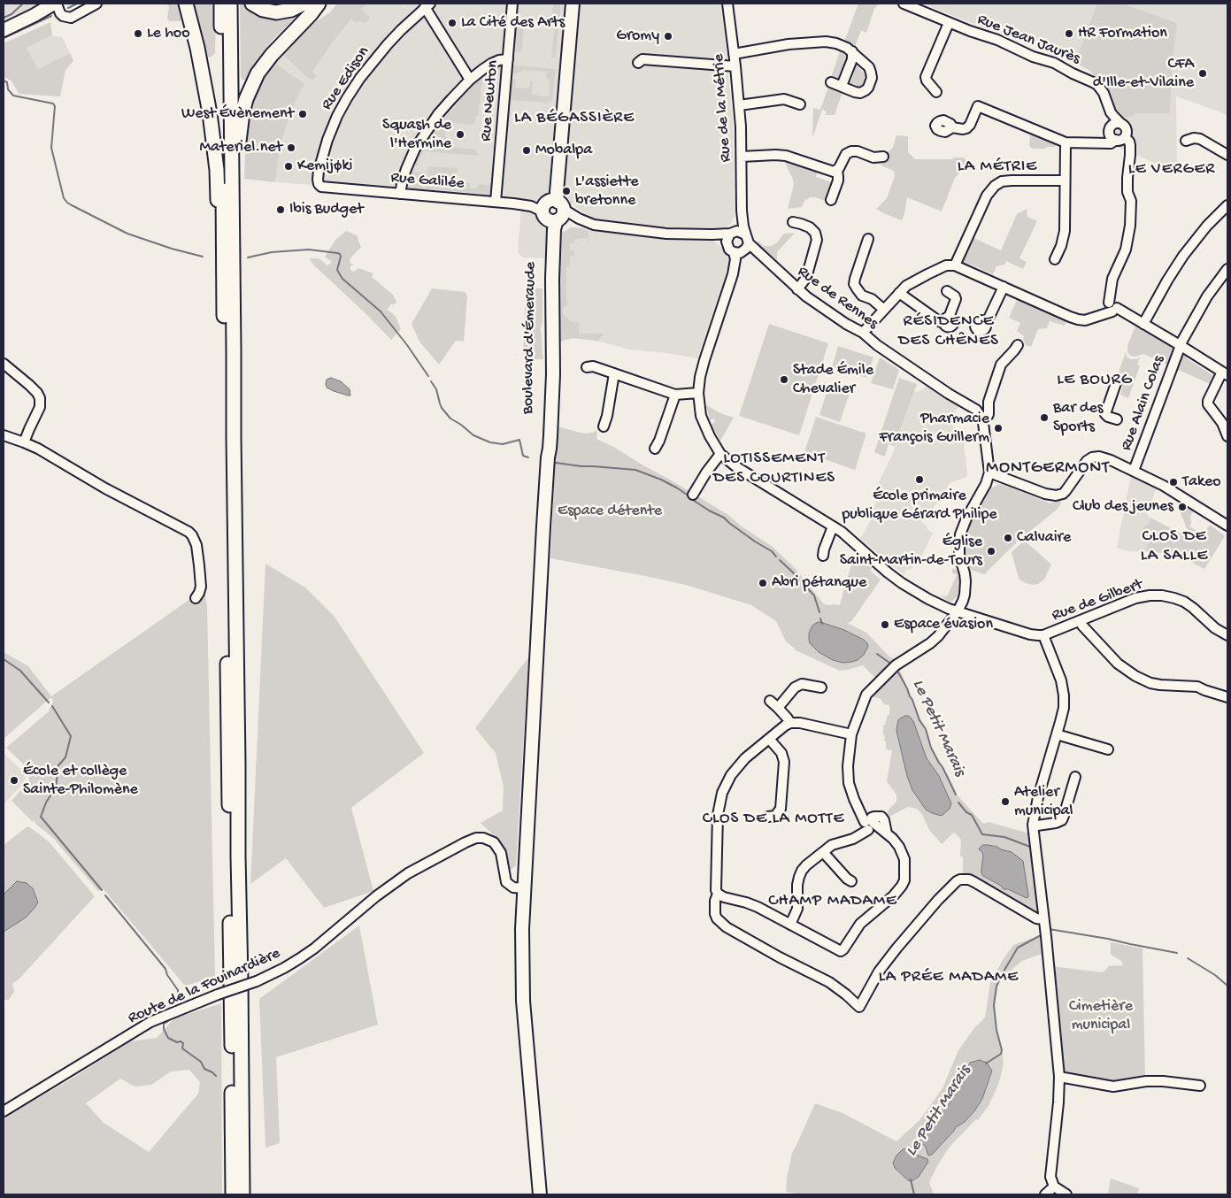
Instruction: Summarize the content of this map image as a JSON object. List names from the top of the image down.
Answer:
{
  "streets": {
    "main road": ["Boulevard d'Émeraude"],
    "street": [
      "Rue Jean Jaurès",
      "Rue Edison",
      "Rue Newton",
      "Rue de la Métrie",
      "Rue Galilée",
      "Rue de Rennes",
      "Rue Alain Colas",
      "Rue de Gilbert",
      "Route de la Fouinardière"
    ]
  },
  "crossings": [
    ["Rue Edison", "Rue Galilée"],
    ["Rue Newton", "Rue Galilée"],
    ["Rue de la Métrie", "Rue de Rennes"],
    ["Rue Galilée", "Boulevard d'Émeraude"],
    ["Boulevard d'Émeraude", "Route de la Fouinardière"]
  ],
  "districts": [
    "LA BÉGASSIÈRE",
    "LA MÉTRIE",
    "LE VERGER",
    "RÉSIDENCE DES CHÊNES",
    "LE BOURG",
    "LOTISSEMENT DES COURTINES",
    "MONTGERMONT",
    "CLOS DE LA SALLE",
    "CLOS DE LA MOTTE",
    "CHAMP MADAME",
    "LA PRÉE MADAME"
  ],
  "water": ["Le Petit Marais"],
  "parks": ["Espace détente", "Cimetière municipal"],
  "places": [
    "La Cité des Arts",
    "Le hoo",
    "HR Formation",
    "Gromy",
    "CFA d'Ille-et-Vilaine",
    "West Évènement",
    "Squash de l'Hermine",
    "Materiel.net",
    "Mobalpa",
    "Kemijøki",
    "L'assiette bretonne",
    "Ibis Budget",
    "Stade Émile Chevalier",
    "Bar des Sports",
    "Pharmacie François Guillerm",
    "École primaire publique Gérard Philipe",
    "Takeo",
    "Club des jeunes",
    "Calvaire",
    "Église Saint-Martin-de-Tours",
    "Abri pétanque",
    "Espace évasion",
    "École et collège Sainte-Philomène",
    "Atelier municipal"
  ]
}
